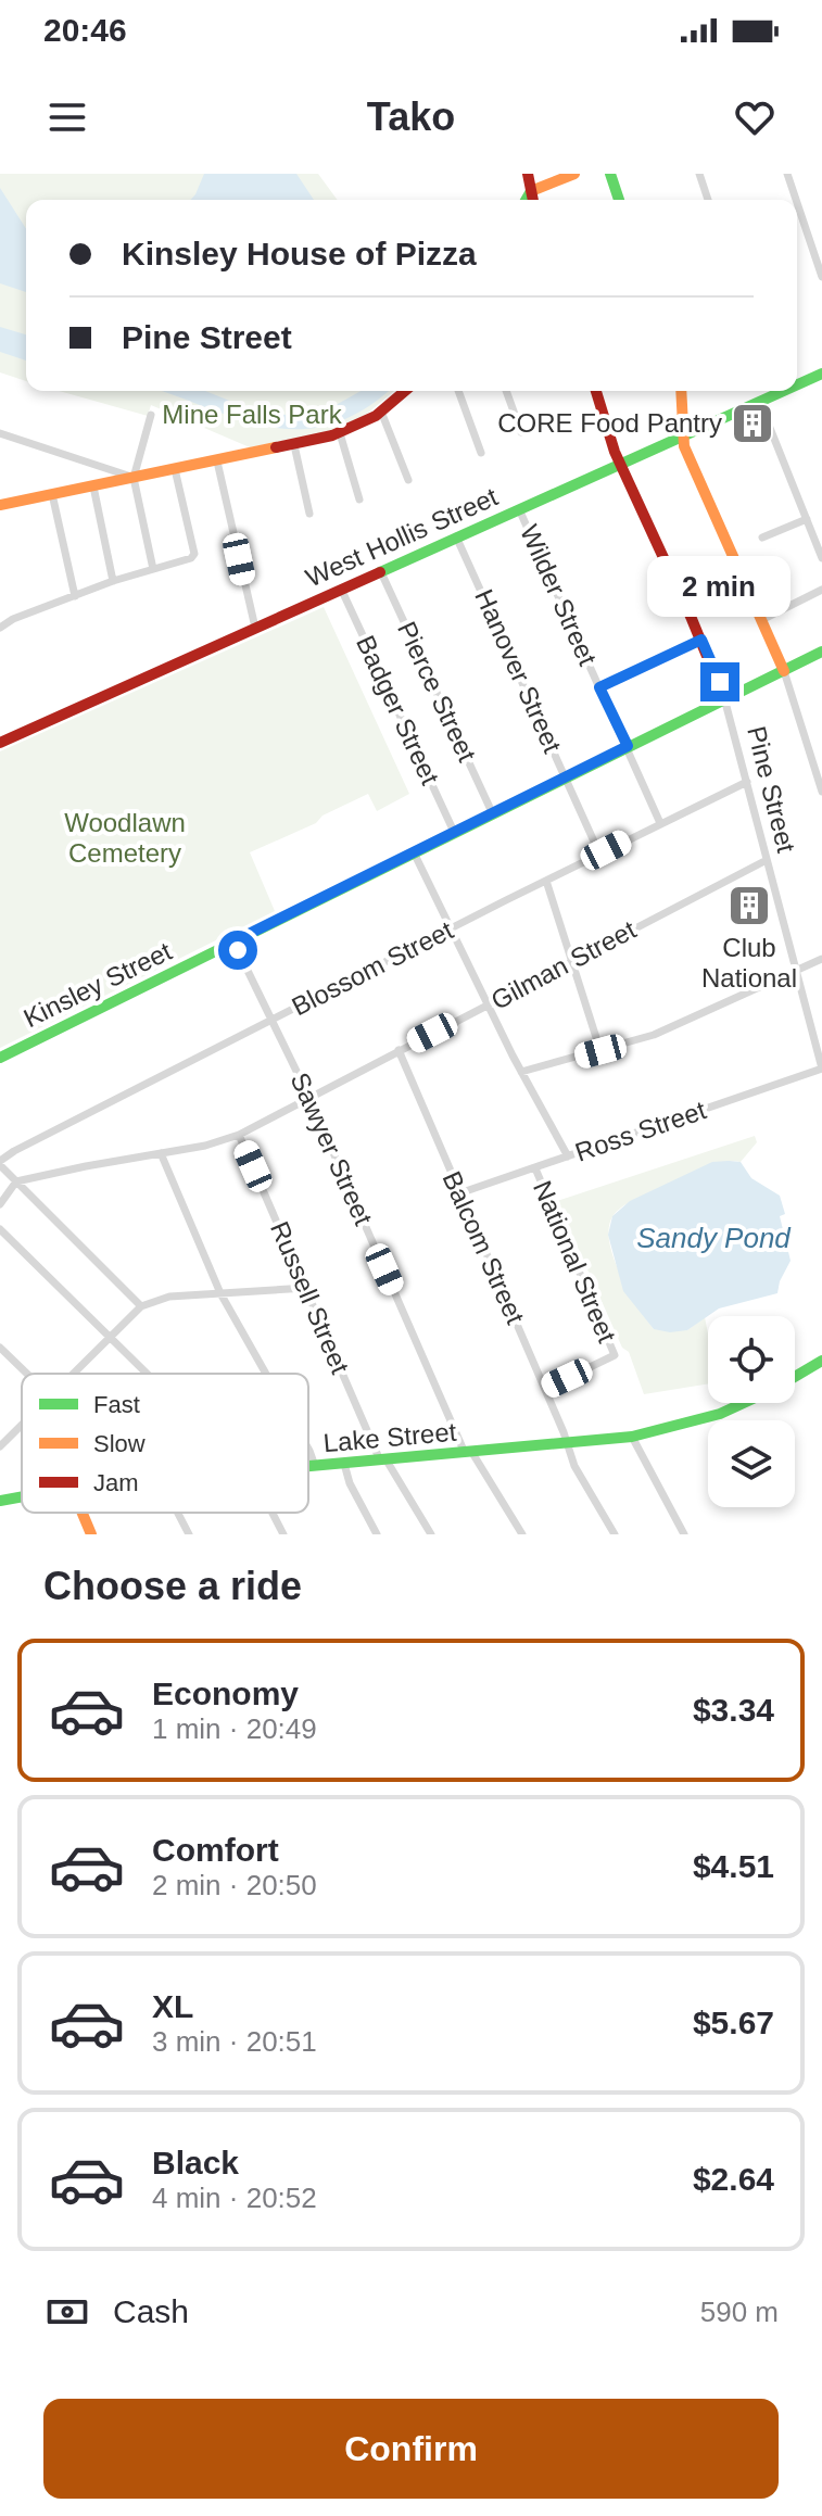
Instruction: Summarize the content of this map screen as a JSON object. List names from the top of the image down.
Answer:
{
  "streets": {
    "street": [
      "West Hollis Street",
      "Wilder Street",
      "Hanover Street",
      "Pierce Street",
      "Badger Street",
      "Pine Street",
      "Gilman Street",
      "Blossom Street",
      "Kinsley Street",
      "Ross Street",
      "Sawyer Street",
      "Balcom Street",
      "National Street",
      "Russell Street",
      "Lake Street"
    ]
  },
  "crossings": [
    ["West Hollis Street", "Wilder Street"],
    ["West Hollis Street", "Hanover Street"],
    ["West Hollis Street", "Pierce Street"],
    ["West Hollis Street", "Badger Street"],
    ["West Hollis Street", "Pine Street"],
    ["Wilder Street", "Blossom Street"],
    ["Wilder Street", "Kinsley Street"],
    ["Hanover Street", "Blossom Street"],
    ["Hanover Street", "Kinsley Street"],
    ["Pierce Street", "Kinsley Street"],
    ["Badger Street", "Kinsley Street"],
    ["Pine Street", "Gilman Street"],
    ["Pine Street", "Blossom Street"],
    ["Pine Street", "Kinsley Street"],
    ["Pine Street", "Ross Street"],
    ["Gilman Street", "Sawyer Street"],
    ["Gilman Street", "Balcom Street"],
    ["Gilman Street", "Russell Street"],
    ["Blossom Street", "Sawyer Street"],
    ["Kinsley Street", "Sawyer Street"],
    ["Ross Street", "Balcom Street"],
    ["Ross Street", "National Street"],
    ["Sawyer Street", "Lake Street"],
    ["Balcom Street", "National Street"],
    ["Balcom Street", "Lake Street"],
    ["Russell Street", "Lake Street"]
  ],
  "water": ["Sandy Pond"],
  "parks": ["Mine Falls Park", "Woodlawn Cemetery"],
  "places": {
    "building": ["CORE Food Pantry", "Club National"]
  },
  "legend": ["Fast", "Slow", "Jam"],
  "page": {
    "status": "20:46",
    "header": "Tako",
    "banner": ["Kinsley House of Pizza", "Pine Street"],
    "bubble": "2 min",
    "heading": "Choose a ride",
    "list": [
      {
        "name": "Economy",
        "note": "1 min · 20:49",
        "value": "$3.34"
      },
      {
        "name": "Comfort",
        "note": "2 min · 20:50",
        "value": "$4.51"
      },
      {
        "name": "XL",
        "note": "3 min · 20:51",
        "value": "$5.67"
      },
      {
        "name": "Black",
        "note": "4 min · 20:52",
        "value": "$2.64"
      }
    ],
    "pay": ["Cash", "590 m"],
    "buttons": "Confirm"
  }
}
